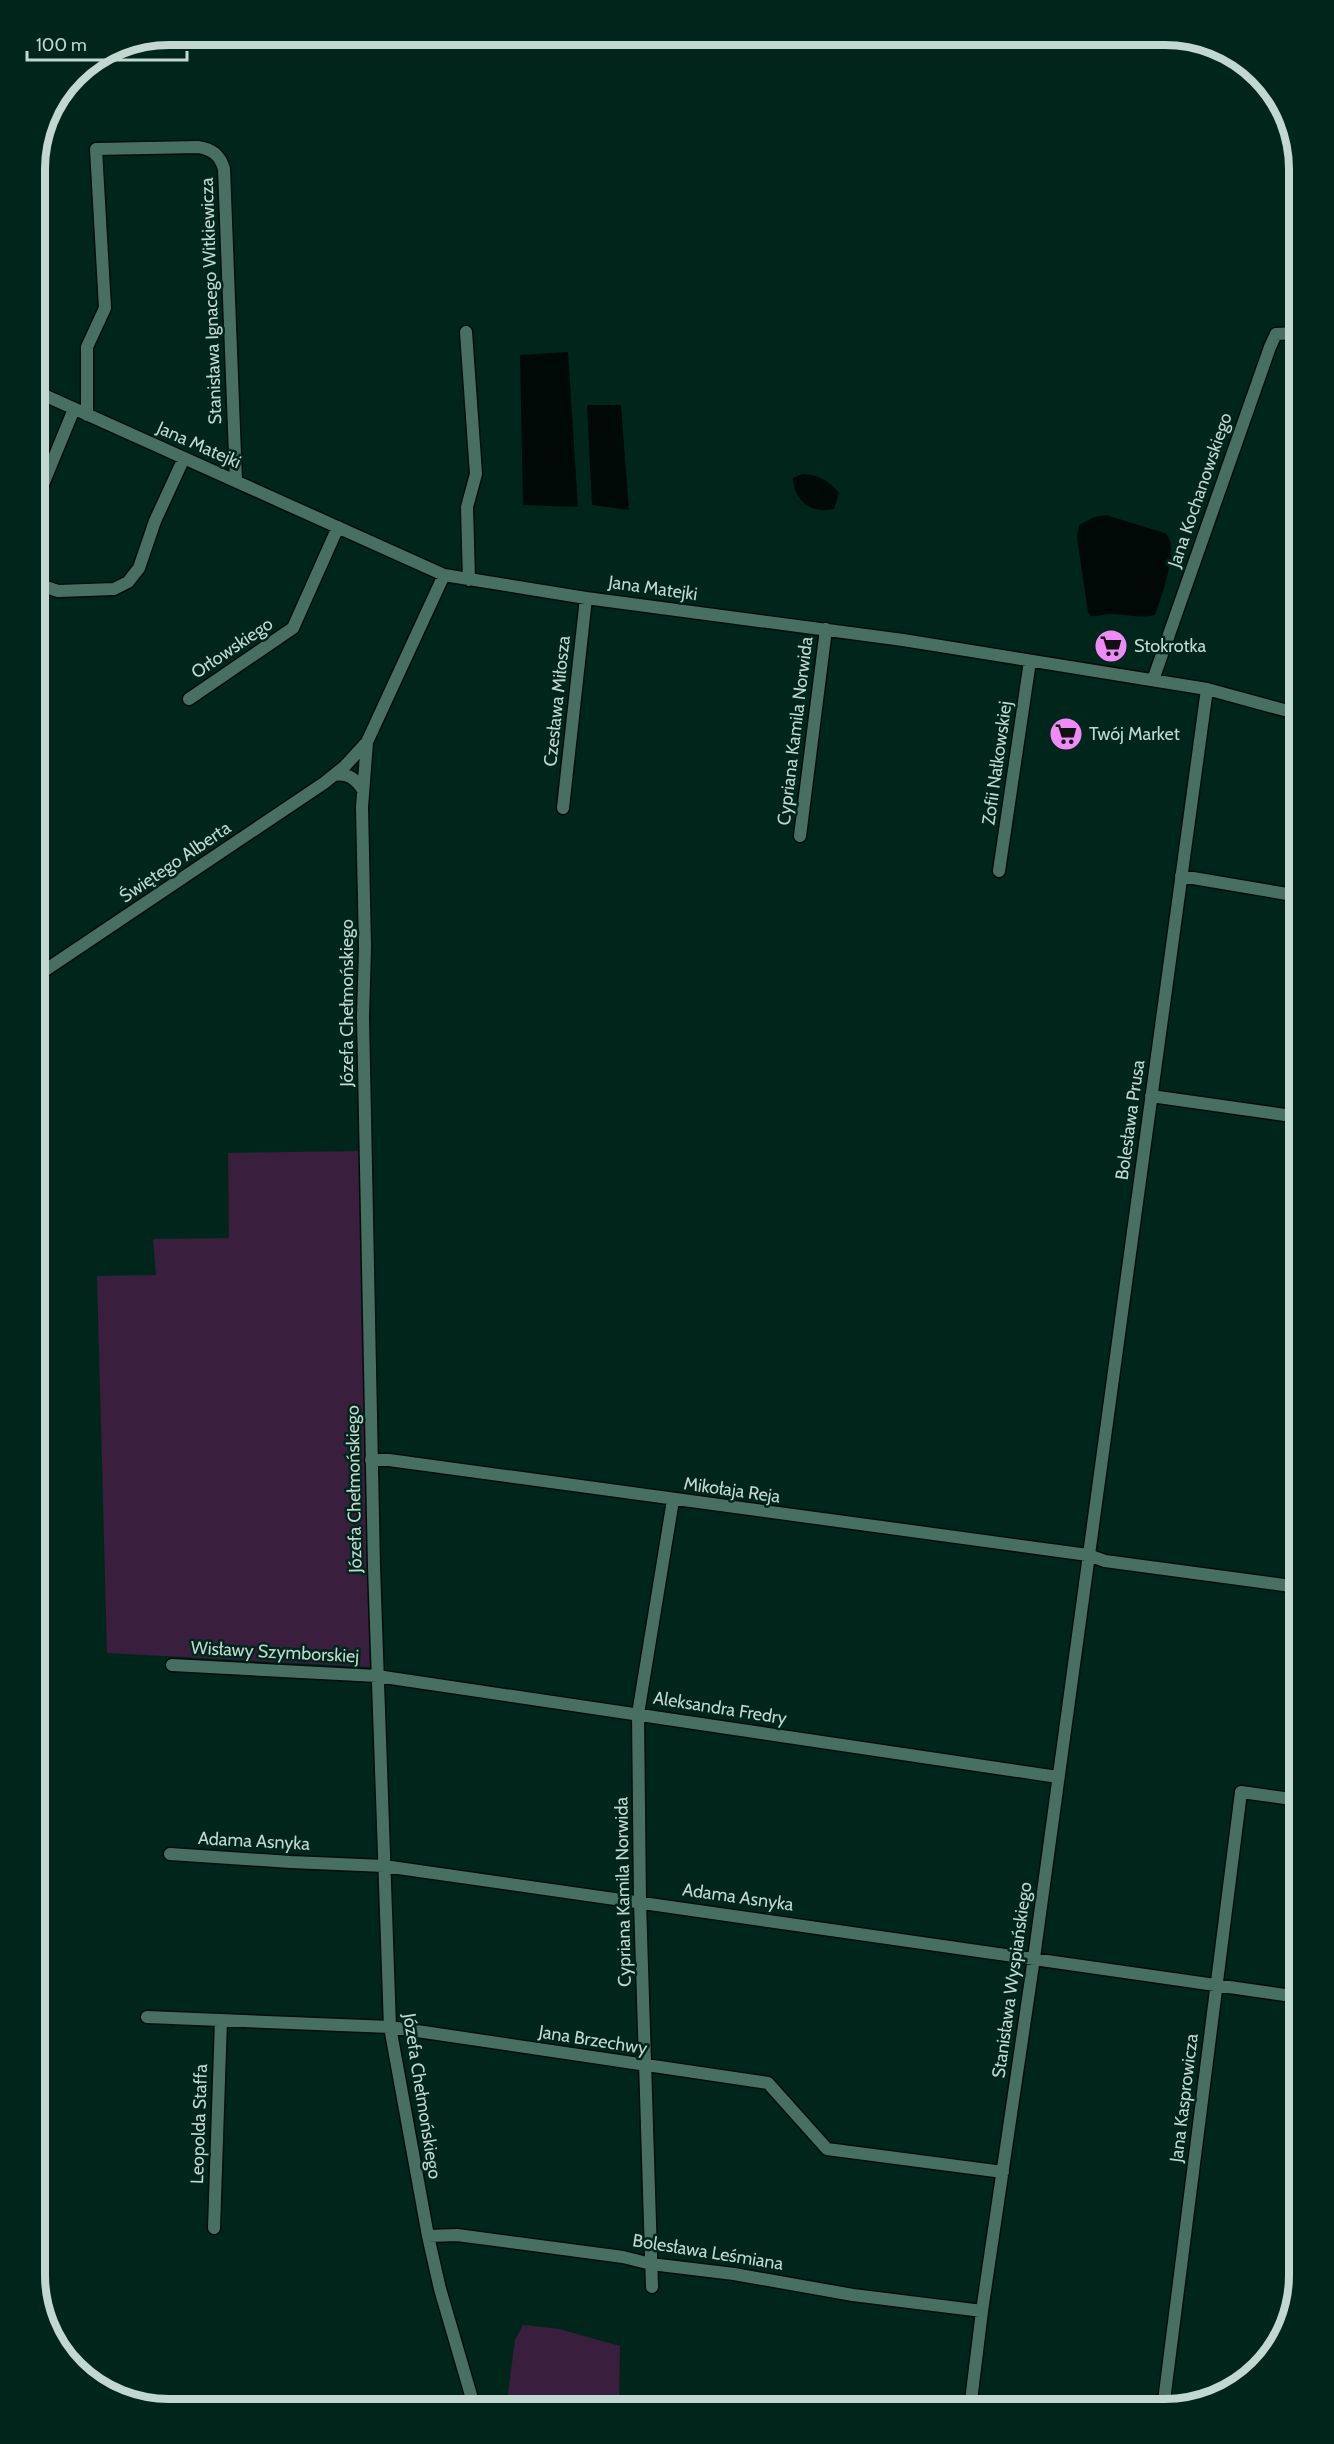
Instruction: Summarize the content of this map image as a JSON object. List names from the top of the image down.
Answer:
{
  "streets": {
    "street": [
      "Stanisława Ignacego Witkiewicza",
      "Jana Matejki",
      "Jana Kochanowskiego",
      "Orłowskiego",
      "Czesława Miłosza",
      "Cypriana Kamila Norwida",
      "Zofii Nałkowskiej",
      "Świętego Alberta",
      "Józefa Chełmońskiego",
      "Bolesława Prusa",
      "Mikołaja Reja",
      "Wisławy Szymborskiej",
      "Aleksandra Fredry",
      "Adama Asnyka",
      "Stanisława Wyspiańskiego",
      "Jana Brzechwy",
      "Jana Kasprowicza",
      "Leopolda Staffa",
      "Bolesława Leśmiana"
    ]
  },
  "crossings": [
    ["Stanisława Ignacego Witkiewicza", "Jana Matejki"],
    ["Jana Matejki", "Jana Kochanowskiego"],
    ["Jana Matejki", "Orłowskiego"],
    ["Jana Matejki", "Czesława Miłosza"],
    ["Jana Matejki", "Cypriana Kamila Norwida"],
    ["Jana Matejki", "Zofii Nałkowskiej"],
    ["Jana Matejki", "Józefa Chełmońskiego"],
    ["Jana Matejki", "Bolesława Prusa"],
    ["Cypriana Kamila Norwida", "Mikołaja Reja"],
    ["Cypriana Kamila Norwida", "Aleksandra Fredry"],
    ["Cypriana Kamila Norwida", "Adama Asnyka"],
    ["Cypriana Kamila Norwida", "Jana Brzechwy"],
    ["Cypriana Kamila Norwida", "Bolesława Leśmiana"],
    ["Świętego Alberta", "Józefa Chełmońskiego"],
    ["Józefa Chełmońskiego", "Mikołaja Reja"],
    ["Józefa Chełmońskiego", "Wisławy Szymborskiej"],
    ["Józefa Chełmońskiego", "Aleksandra Fredry"],
    ["Józefa Chełmońskiego", "Adama Asnyka"],
    ["Józefa Chełmońskiego", "Jana Brzechwy"],
    ["Józefa Chełmońskiego", "Bolesława Leśmiana"],
    ["Bolesława Prusa", "Mikołaja Reja"],
    ["Bolesława Prusa", "Stanisława Wyspiańskiego"],
    ["Mikołaja Reja", "Stanisława Wyspiańskiego"],
    ["Wisławy Szymborskiej", "Aleksandra Fredry"],
    ["Aleksandra Fredry", "Stanisława Wyspiańskiego"],
    ["Adama Asnyka", "Stanisława Wyspiańskiego"],
    ["Adama Asnyka", "Jana Kasprowicza"],
    ["Stanisława Wyspiańskiego", "Jana Brzechwy"],
    ["Stanisława Wyspiańskiego", "Bolesława Leśmiana"],
    ["Jana Brzechwy", "Leopolda Staffa"]
  ],
  "places": {
    "supermarket": ["Stokrotka", "Twój Market"]
  },
  "scale_bar": "100 m"
}
